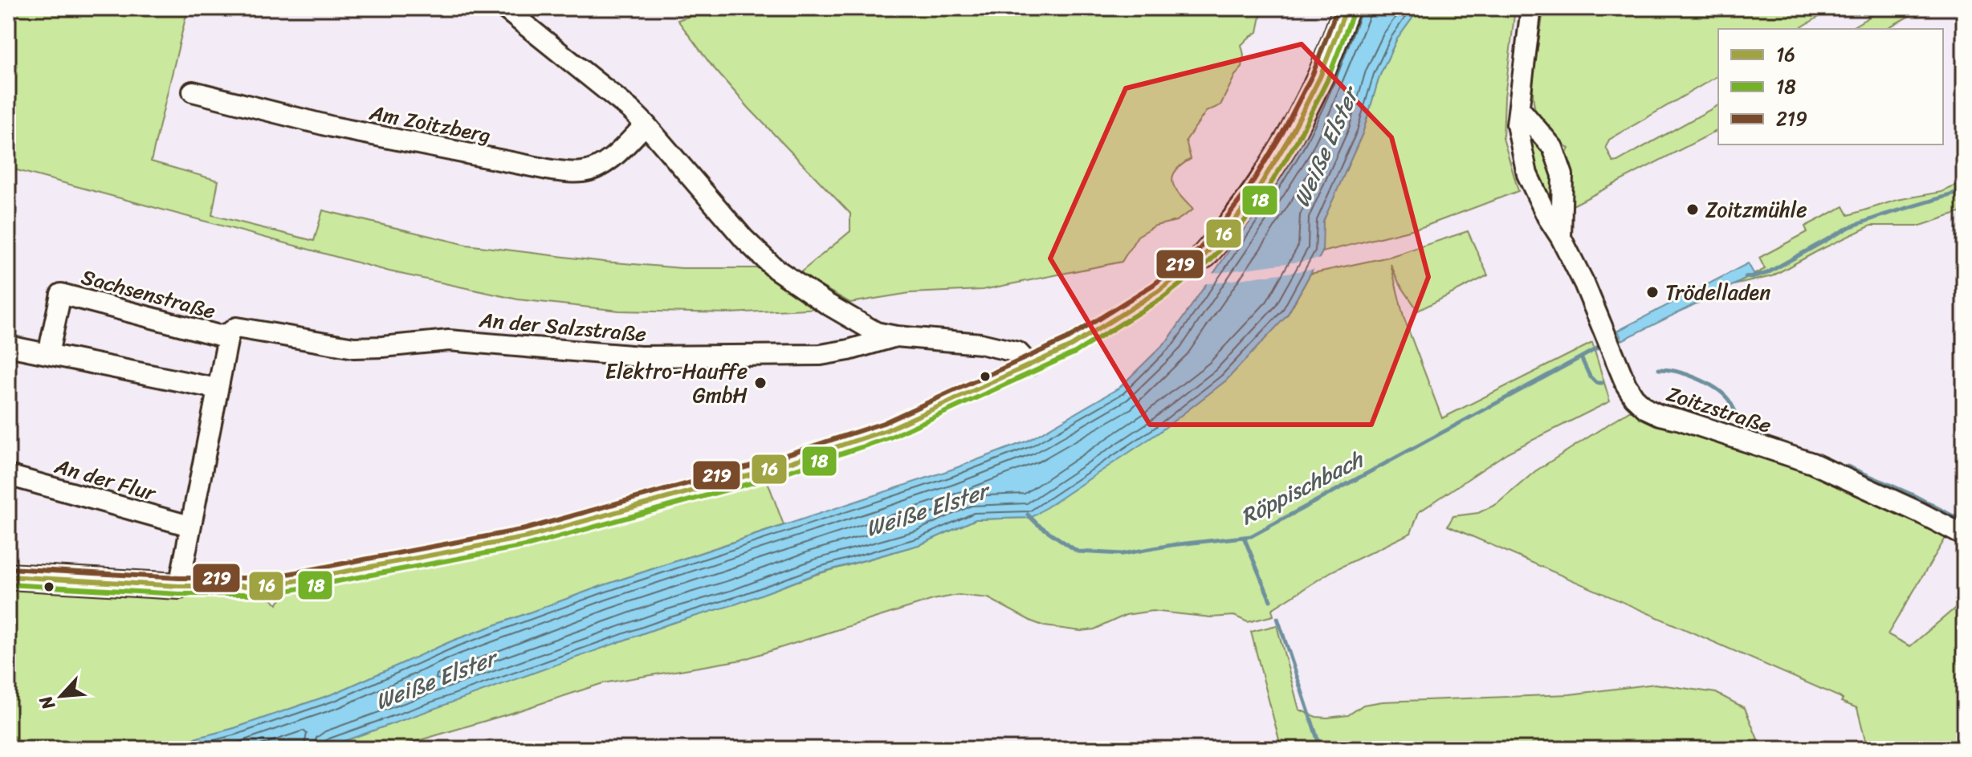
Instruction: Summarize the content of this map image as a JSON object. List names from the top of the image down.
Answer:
{
  "streets": {
    "street": [
      "Am Zoitzberg",
      "Sachsenstraße",
      "An der Salzstraße",
      "Zoitzstraße",
      "An der Flur"
    ]
  },
  "crossings": [
    ["Sachsenstraße", "An der Salzstraße"],
    ["Sachsenstraße", "An der Flur"]
  ],
  "water": ["Weiße Elster", "Röppischbach"],
  "places": ["Zoitzmühle", "Trödelladen", "Elektro-Hauffe GmbH"],
  "lines": ["transit line 16", "transit line 219", "transit line 18"],
  "legend": ["16", "18", "219"],
  "north": "bottom left"
}
